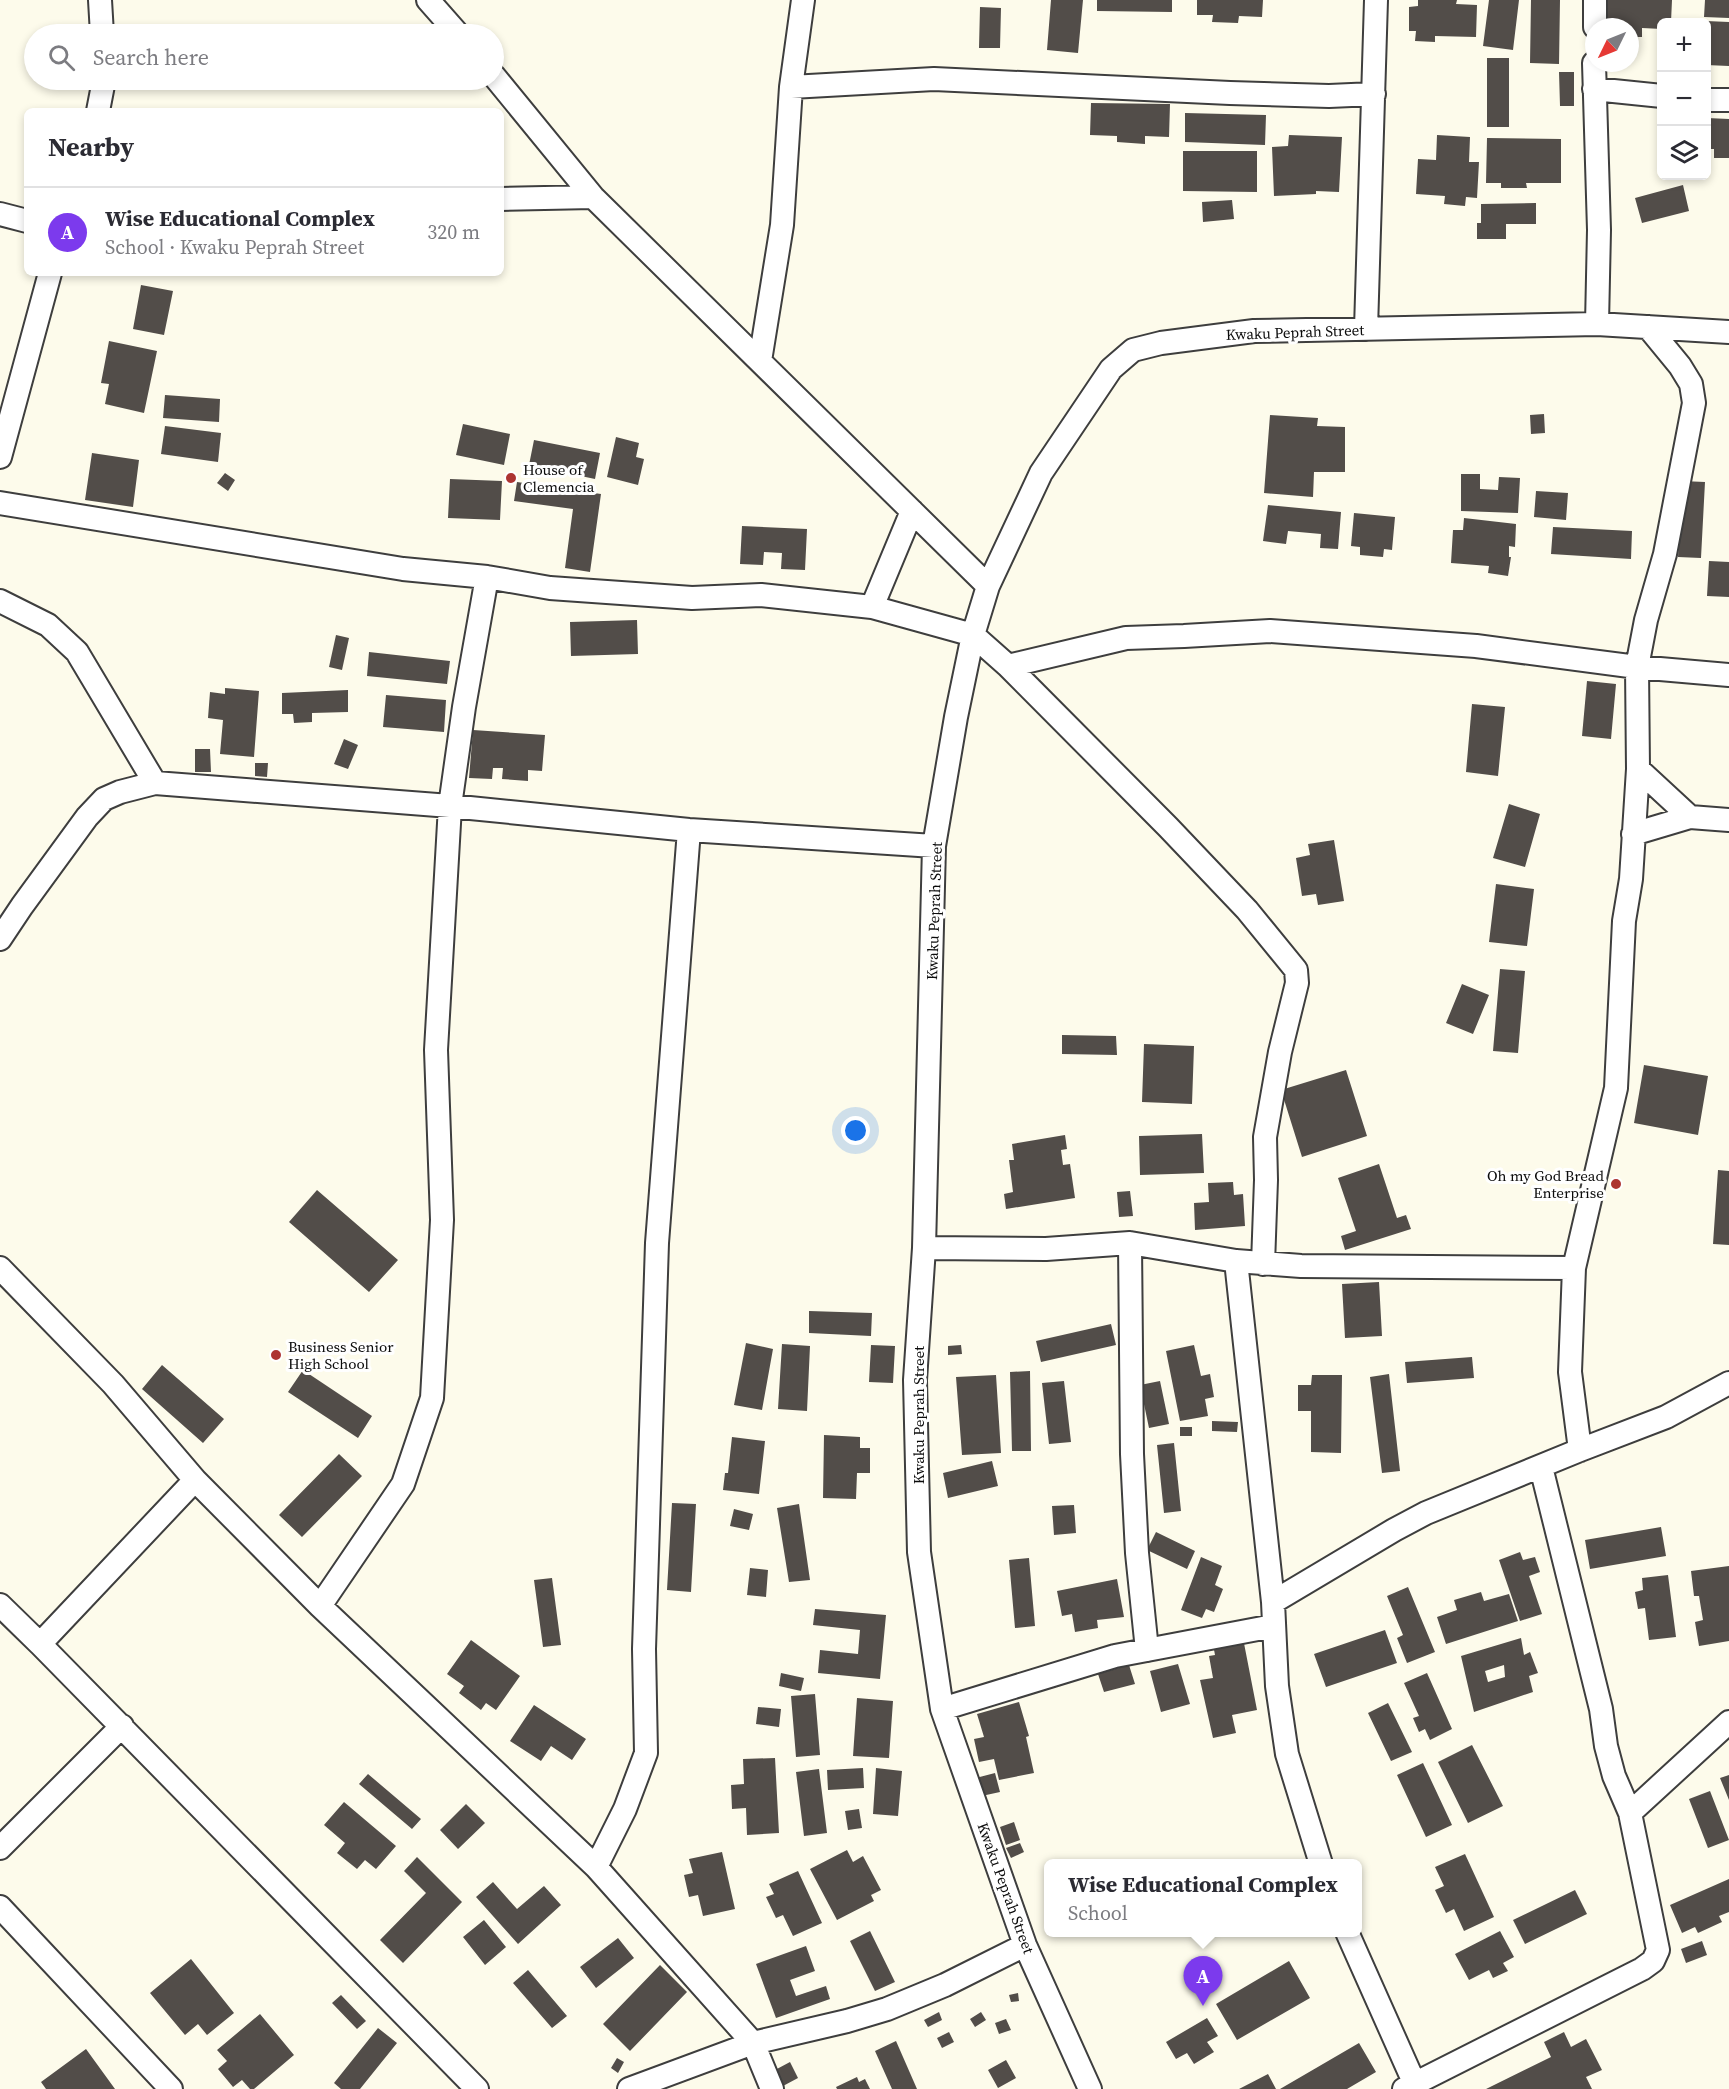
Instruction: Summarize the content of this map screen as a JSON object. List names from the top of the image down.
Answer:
{
  "streets": {
    "street": ["Kwaku Peprah Street"]
  },
  "places": ["House of Clemencia", "Oh my God Bread Enterprise", "Business Senior High School"],
  "north": "bottom left",
  "page": {
    "map_buttons": ["+", "−"],
    "search": "Search here",
    "heading": "Nearby",
    "list": [
      {
        "mark": "A",
        "name": "Wise Educational Complex",
        "note": "School · Kwaku Peprah Street",
        "value": "320 m"
      }
    ],
    "popup": ["Wise Educational Complex", "School"],
    "pins": "A"
  }
}
